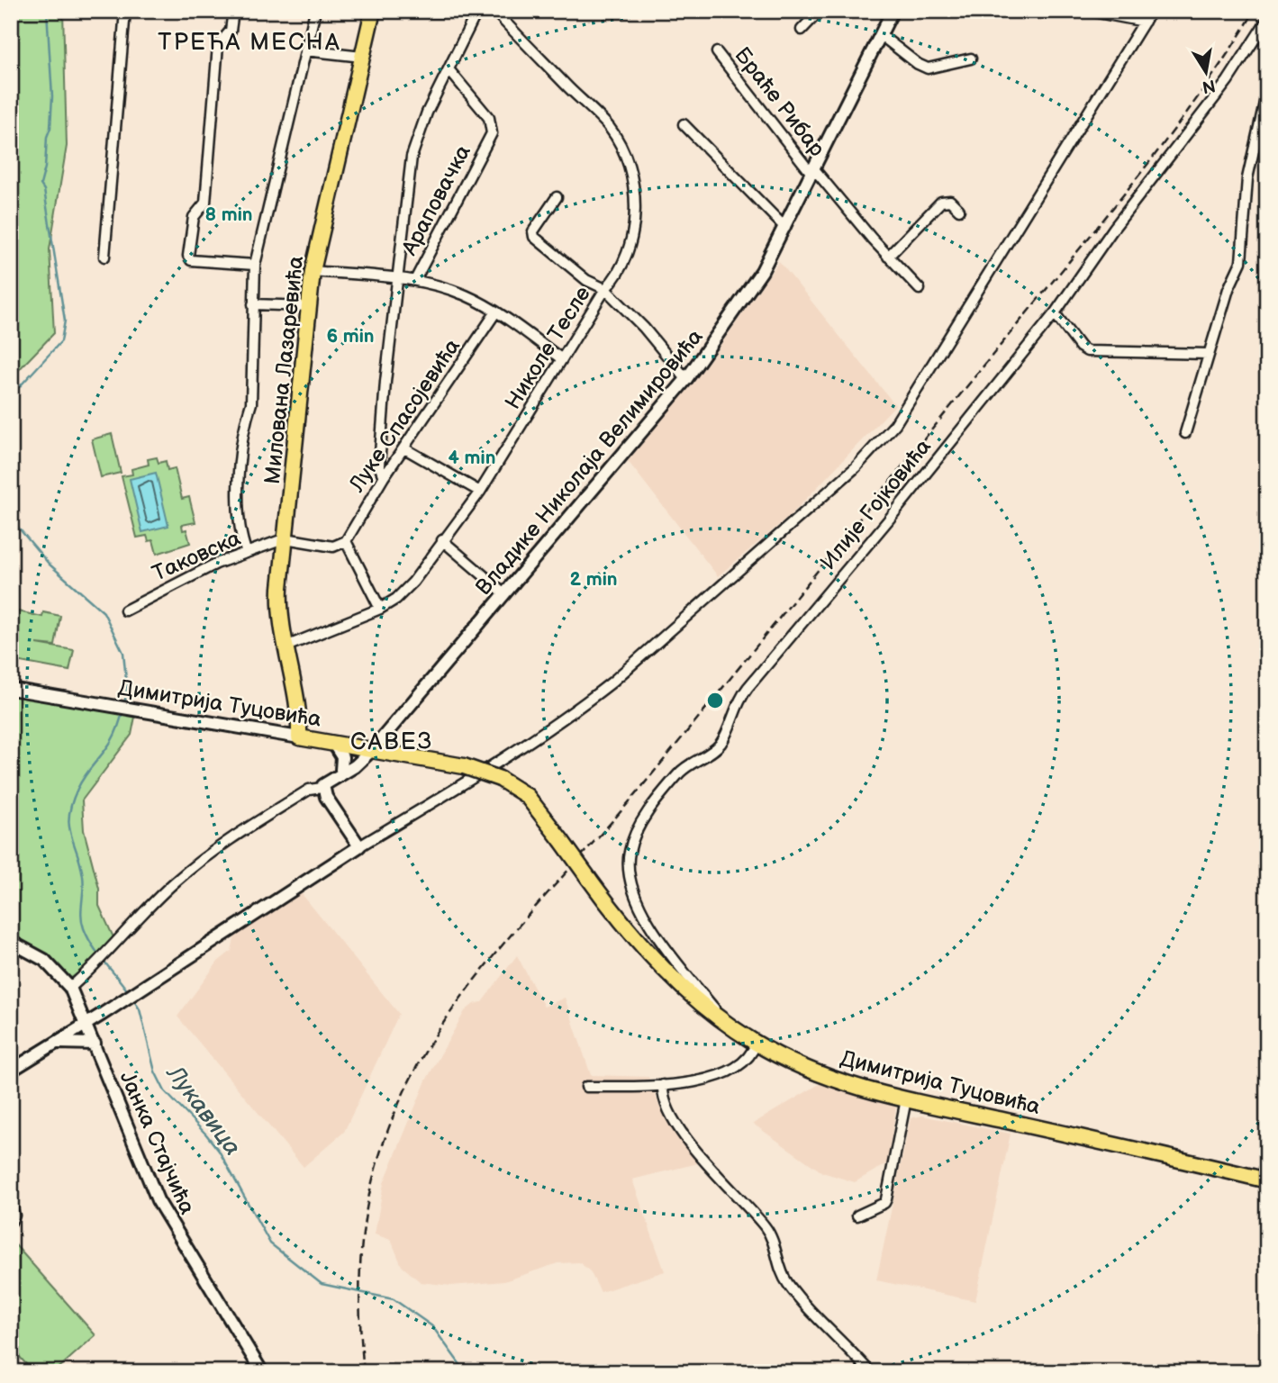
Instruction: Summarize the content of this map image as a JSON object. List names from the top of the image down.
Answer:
{
  "streets": {
    "main road": ["Милована Лазаревића", "Димитрија Туцовића"],
    "street": [
      "Браће Рибар",
      "Араповачка",
      "Николе Тесле",
      "Луке Спасојевића",
      "Владике Николаја Велимировића",
      "Илије Гојковића",
      "Таковска",
      "Јанка Стајчића"
    ]
  },
  "crossings": [
    ["Браће Рибар", "Владике Николаја Велимировића"],
    ["Николе Тесле", "Милована Лазаревића"],
    ["Милована Лазаревића", "Таковска"],
    ["Милована Лазаревића", "Димитрија Туцовића"],
    ["Владике Николаја Велимировића", "Димитрија Туцовића"],
    ["Илије Гојковића", "Димитрија Туцовића"]
  ],
  "districts": ["ТРЕЋА МЕСНА", "САВЕЗ"],
  "water": ["Лукавица"],
  "north": "bottom",
  "rings": [
    "8 min",
    "6 min",
    "4 min",
    "2 min"
  ]
}
